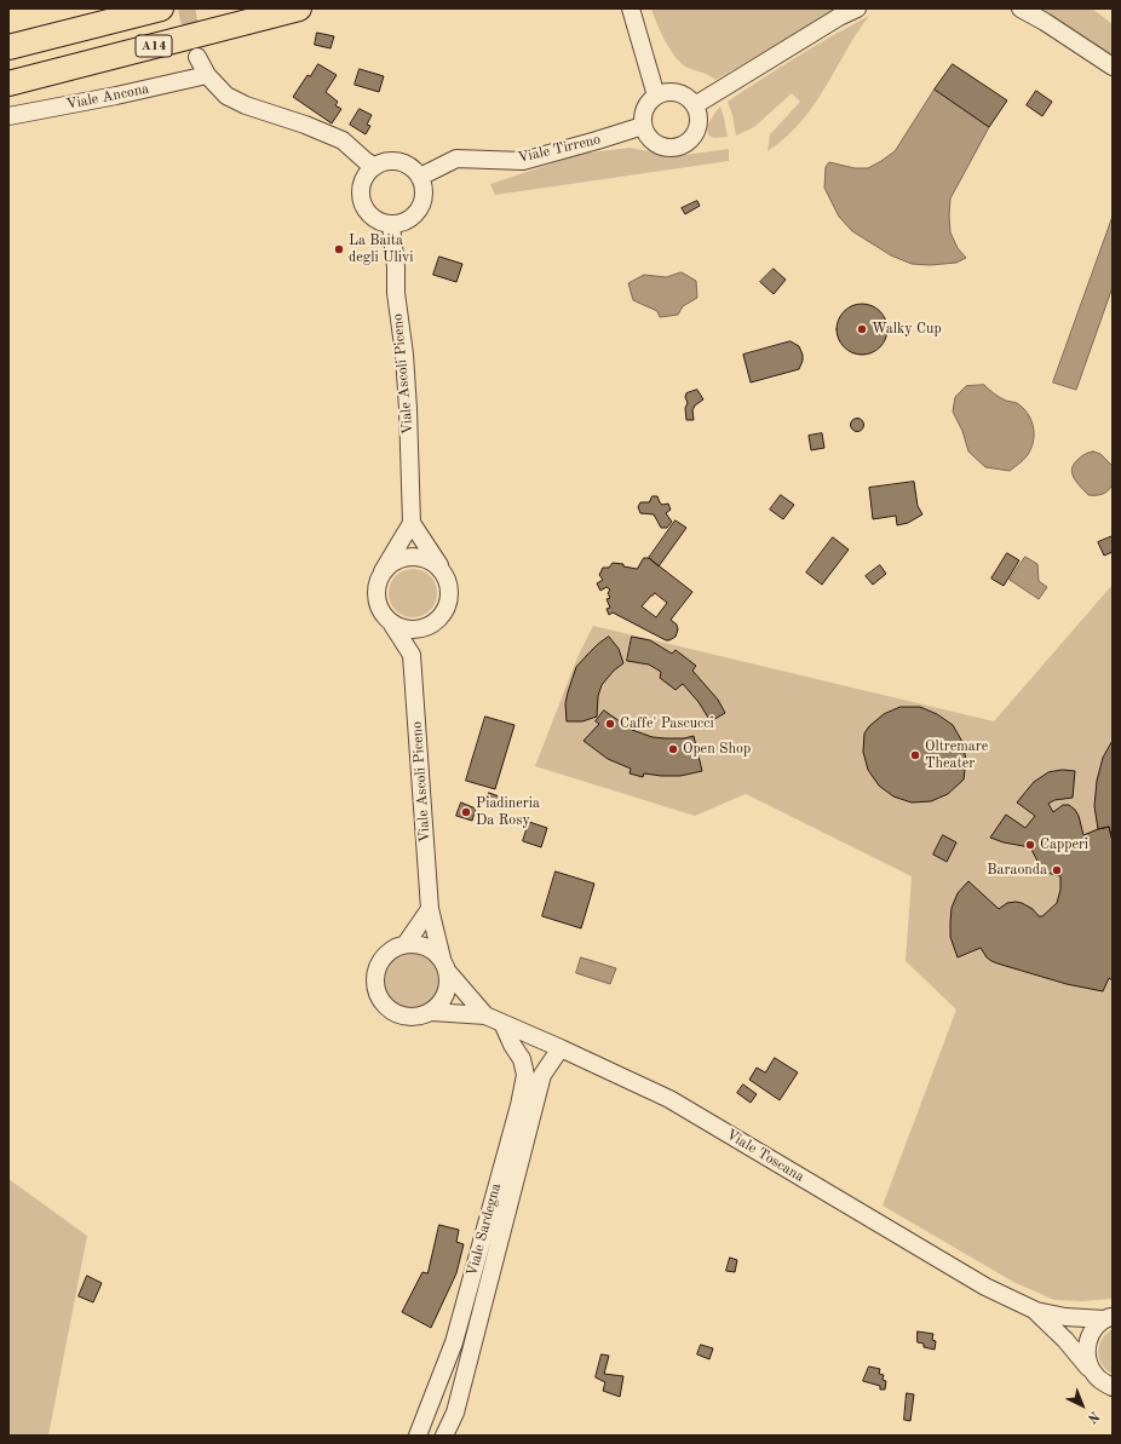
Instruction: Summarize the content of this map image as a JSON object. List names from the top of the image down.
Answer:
{
  "streets": {
    "highway": ["A14"],
    "street": [
      "Viale Ancona",
      "Viale Tirreno",
      "Viale Ascoli Piceno",
      "Viale Toscana",
      "Viale Sardegna"
    ]
  },
  "crossings": [
    ["Viale Tirreno", "Viale Ascoli Piceno"],
    ["Viale Ascoli Piceno", "Viale Toscana"],
    ["Viale Toscana", "Viale Sardegna"]
  ],
  "places": [
    "La Baita degli Ulivi",
    "Walky Cup",
    "Caffe' Pascucci",
    "Open Shop",
    "Oltremare Theater",
    "Piadineria Da Rosy",
    "Capperi",
    "Baraonda"
  ],
  "north": "bottom right"
}
